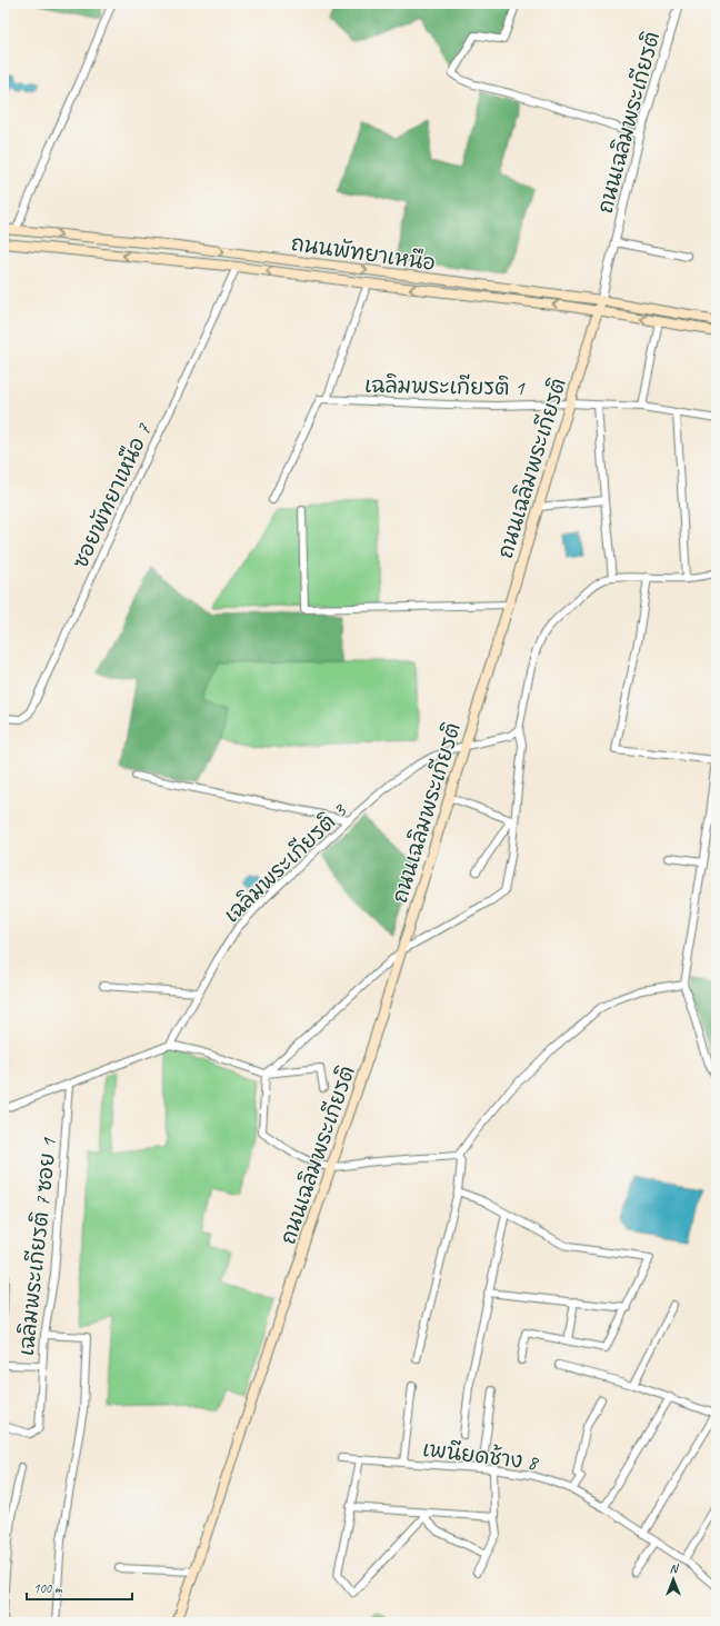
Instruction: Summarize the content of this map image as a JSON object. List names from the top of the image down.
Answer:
{
  "streets": {
    "main road": ["ถนนเฉลิมพระเกียรติ", "ถนนพัทยาเหนือ"],
    "street": [
      "เฉลิมพระเกียรติ 1",
      "ซอยพัทยาเหนือ 7",
      "เฉลิมพระเกียรติ 3",
      "เฉลิมพระเกียรติ 7 ซอย 1",
      "เพนียดช้าง 8"
    ]
  },
  "crossings": [
    ["ถนนเฉลิมพระเกียรติ", "ถนนพัทยาเหนือ"],
    ["ถนนเฉลิมพระเกียรติ", "เฉลิมพระเกียรติ 1"],
    ["ถนนเฉลิมพระเกียรติ", "เฉลิมพระเกียรติ 3"],
    ["ถนนพัทยาเหนือ", "ซอยพัทยาเหนือ 7"]
  ],
  "scale_bar": "100 m",
  "north": "top"
}
